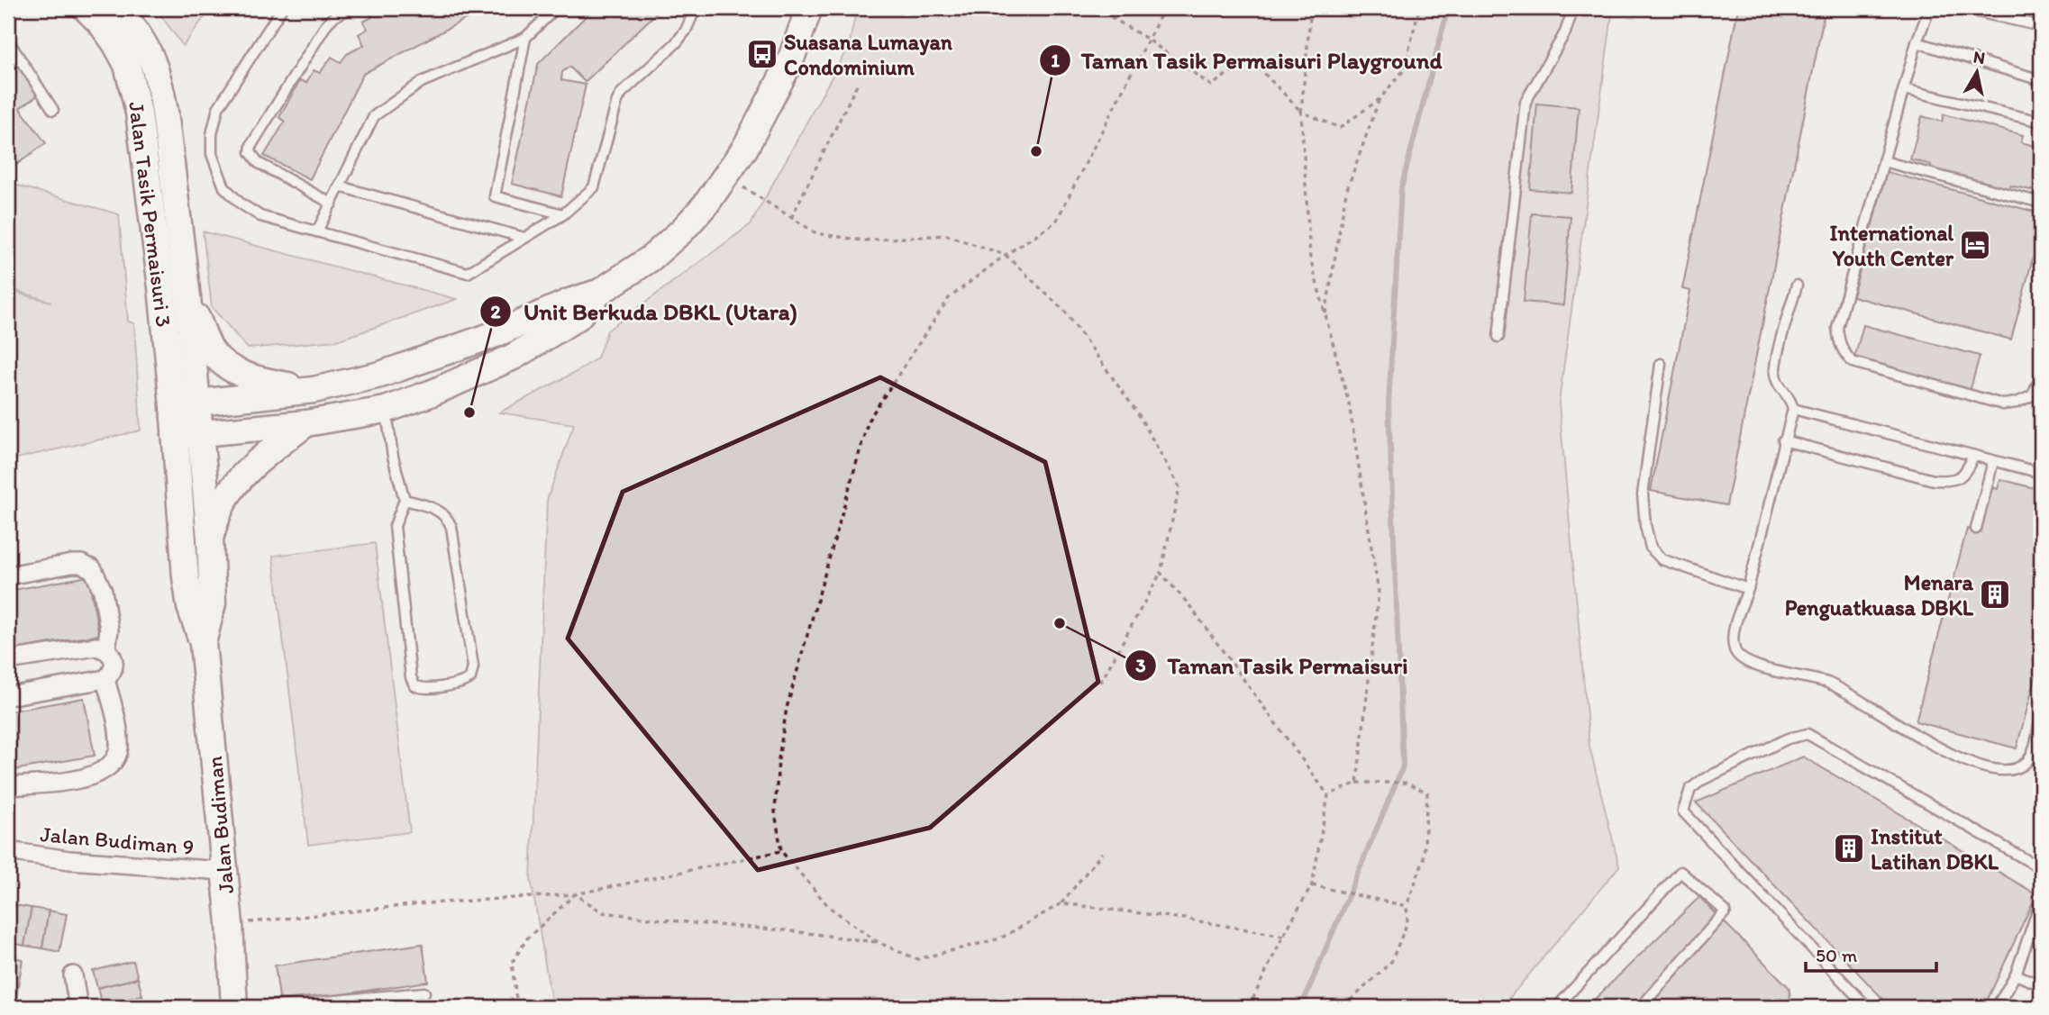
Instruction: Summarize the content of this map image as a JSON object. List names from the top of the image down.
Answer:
{
  "streets": {
    "street": ["Jalan Tasik Permaisuri 3", "Jalan Budiman", "Jalan Budiman 9"]
  },
  "crossings": [
    ["Jalan Tasik Permaisuri 3", "Jalan Budiman"],
    ["Jalan Budiman", "Jalan Budiman 9"]
  ],
  "places": {
    "bus stop": ["Suasana Lumayan Condominium"],
    "other": ["Taman Tasik Permaisuri Playground", "Unit Berkuda DBKL (Utara)", "Taman Tasik Permaisuri"],
    "hotel": ["International Youth Center"],
    "building": ["Menara Penguatkuasa DBKL", "Institut Latihan DBKL"]
  },
  "scale_bar": "50 m",
  "north": "top"
}
